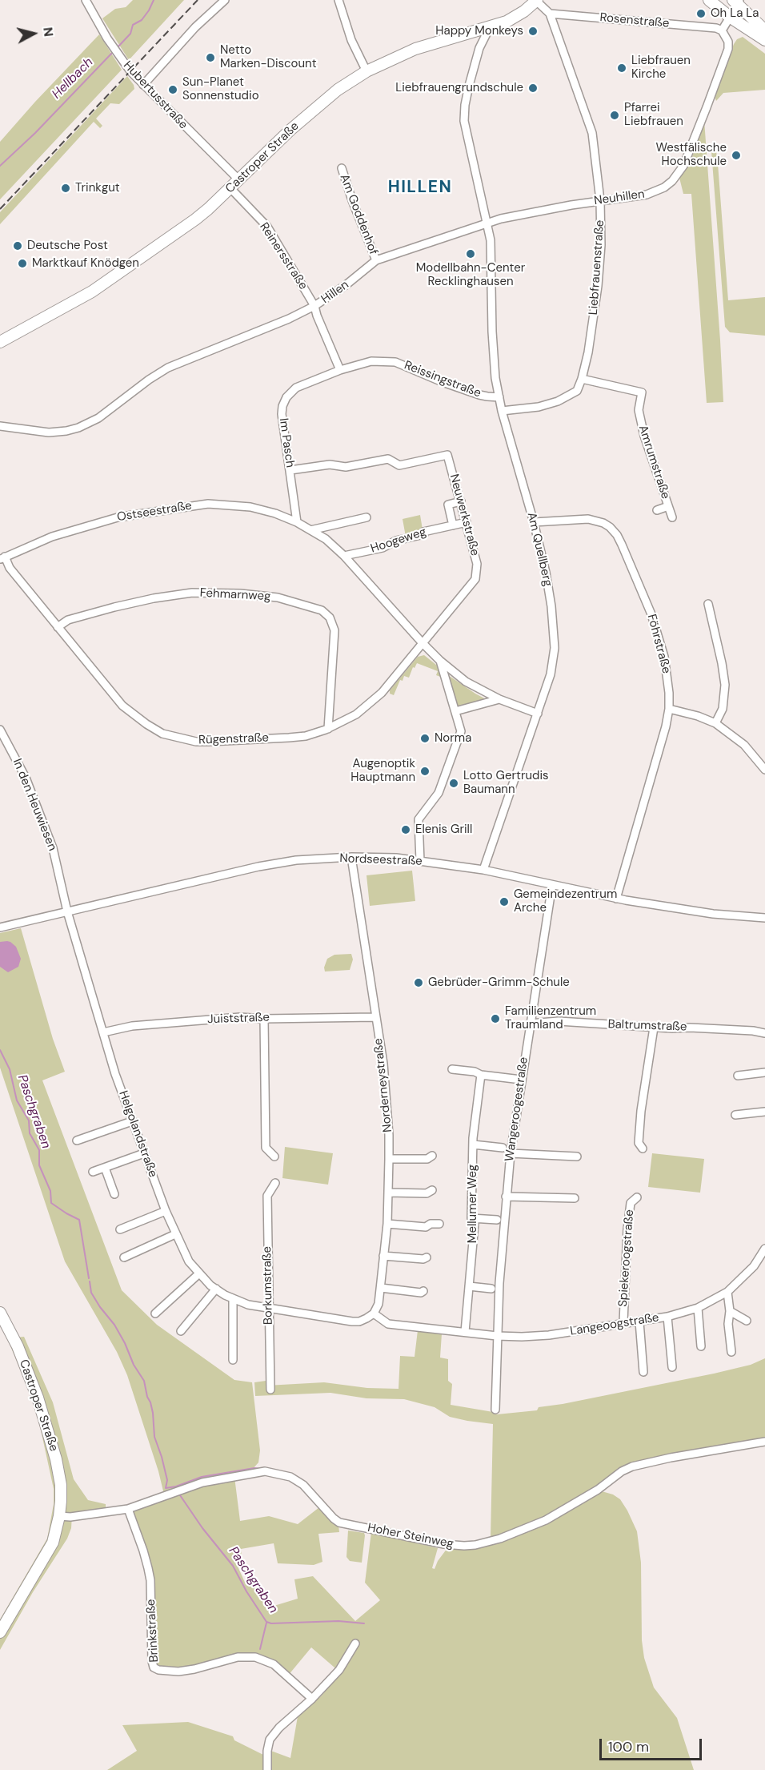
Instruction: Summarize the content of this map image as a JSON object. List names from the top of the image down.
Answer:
{
  "streets": {
    "main road": ["Castroper Straße"],
    "street": [
      "Rosenstraße",
      "Hubertusstraße",
      "Neuhillen",
      "Am Goddenhof",
      "Reinersstraße",
      "Liebfrauenstraße",
      "Hillen",
      "Reissingstraße",
      "Im Pasch",
      "Amrumstraße",
      "Ostseestraße",
      "Neuwerkstraße",
      "Hoogeweg",
      "Am Quellberg",
      "Fehmarnweg",
      "Föhrstraße",
      "Rügenstraße",
      "In den Heuwiesen",
      "Nordseestraße",
      "Juiststraße",
      "Baltrumstraße",
      "Norderneystraße",
      "Wangeroogestraße",
      "Helgolandstraße",
      "Mellumer Weg",
      "Spiekeroogstraße",
      "Borkumstraße",
      "Langeoogstraße",
      "Hoher Steinweg",
      "Brinkstraße"
    ]
  },
  "crossings": [
    ["Rosenstraße", "Neuhillen"],
    ["Rosenstraße", "Liebfrauenstraße"],
    ["Hubertusstraße", "Castroper Straße"],
    ["Castroper Straße", "Reinersstraße"],
    ["Castroper Straße", "Hoher Steinweg"],
    ["Neuhillen", "Liebfrauenstraße"],
    ["Neuhillen", "Hillen"],
    ["Neuhillen", "Am Quellberg"],
    ["Am Goddenhof", "Hillen"],
    ["Reinersstraße", "Hillen"],
    ["Liebfrauenstraße", "Amrumstraße"],
    ["Liebfrauenstraße", "Am Quellberg"],
    ["Hillen", "Am Quellberg"],
    ["Reissingstraße", "Im Pasch"],
    ["Reissingstraße", "Am Quellberg"],
    ["Im Pasch", "Ostseestraße"],
    ["Im Pasch", "Neuwerkstraße"],
    ["Ostseestraße", "Neuwerkstraße"],
    ["Ostseestraße", "Hoogeweg"],
    ["Ostseestraße", "Am Quellberg"],
    ["Ostseestraße", "Rügenstraße"],
    ["Neuwerkstraße", "Hoogeweg"],
    ["Neuwerkstraße", "Rügenstraße"],
    ["Am Quellberg", "Föhrstraße"],
    ["Am Quellberg", "Nordseestraße"],
    ["Fehmarnweg", "Rügenstraße"],
    ["Föhrstraße", "Nordseestraße"],
    ["In den Heuwiesen", "Nordseestraße"],
    ["In den Heuwiesen", "Helgolandstraße"],
    ["Nordseestraße", "Norderneystraße"],
    ["Nordseestraße", "Wangeroogestraße"],
    ["Nordseestraße", "Helgolandstraße"],
    ["Juiststraße", "Norderneystraße"],
    ["Juiststraße", "Helgolandstraße"],
    ["Baltrumstraße", "Wangeroogestraße"],
    ["Wangeroogestraße", "Langeoogstraße"],
    ["Helgolandstraße", "Borkumstraße"],
    ["Spiekeroogstraße", "Langeoogstraße"],
    ["Hoher Steinweg", "Brinkstraße"]
  ],
  "districts": ["HILLEN"],
  "water": ["Hellbach", "Paschgraben"],
  "places": [
    "Oh La La",
    "Happy Monkeys",
    "Netto Marken-Discount",
    "Liebfrauen Kirche",
    "Liebfrauengrundschule",
    "Sun-Planet Sonnenstudio",
    "Pfarrei Liebfrauen",
    "Westfälische Hochschule",
    "Trinkgut",
    "Deutsche Post",
    "Modellbahn-Center Recklinghausen",
    "Marktkauf Knödgen",
    "Norma",
    "Augenoptik Hauptmann",
    "Lotto Gertrudis Baumann",
    "Elenis Grill",
    "Gemeindezentrum Arche",
    "Gebrüder-Grimm-Schule",
    "Familienzentrum Traumland"
  ],
  "scale_bar": "100 m",
  "north": "right"
}
